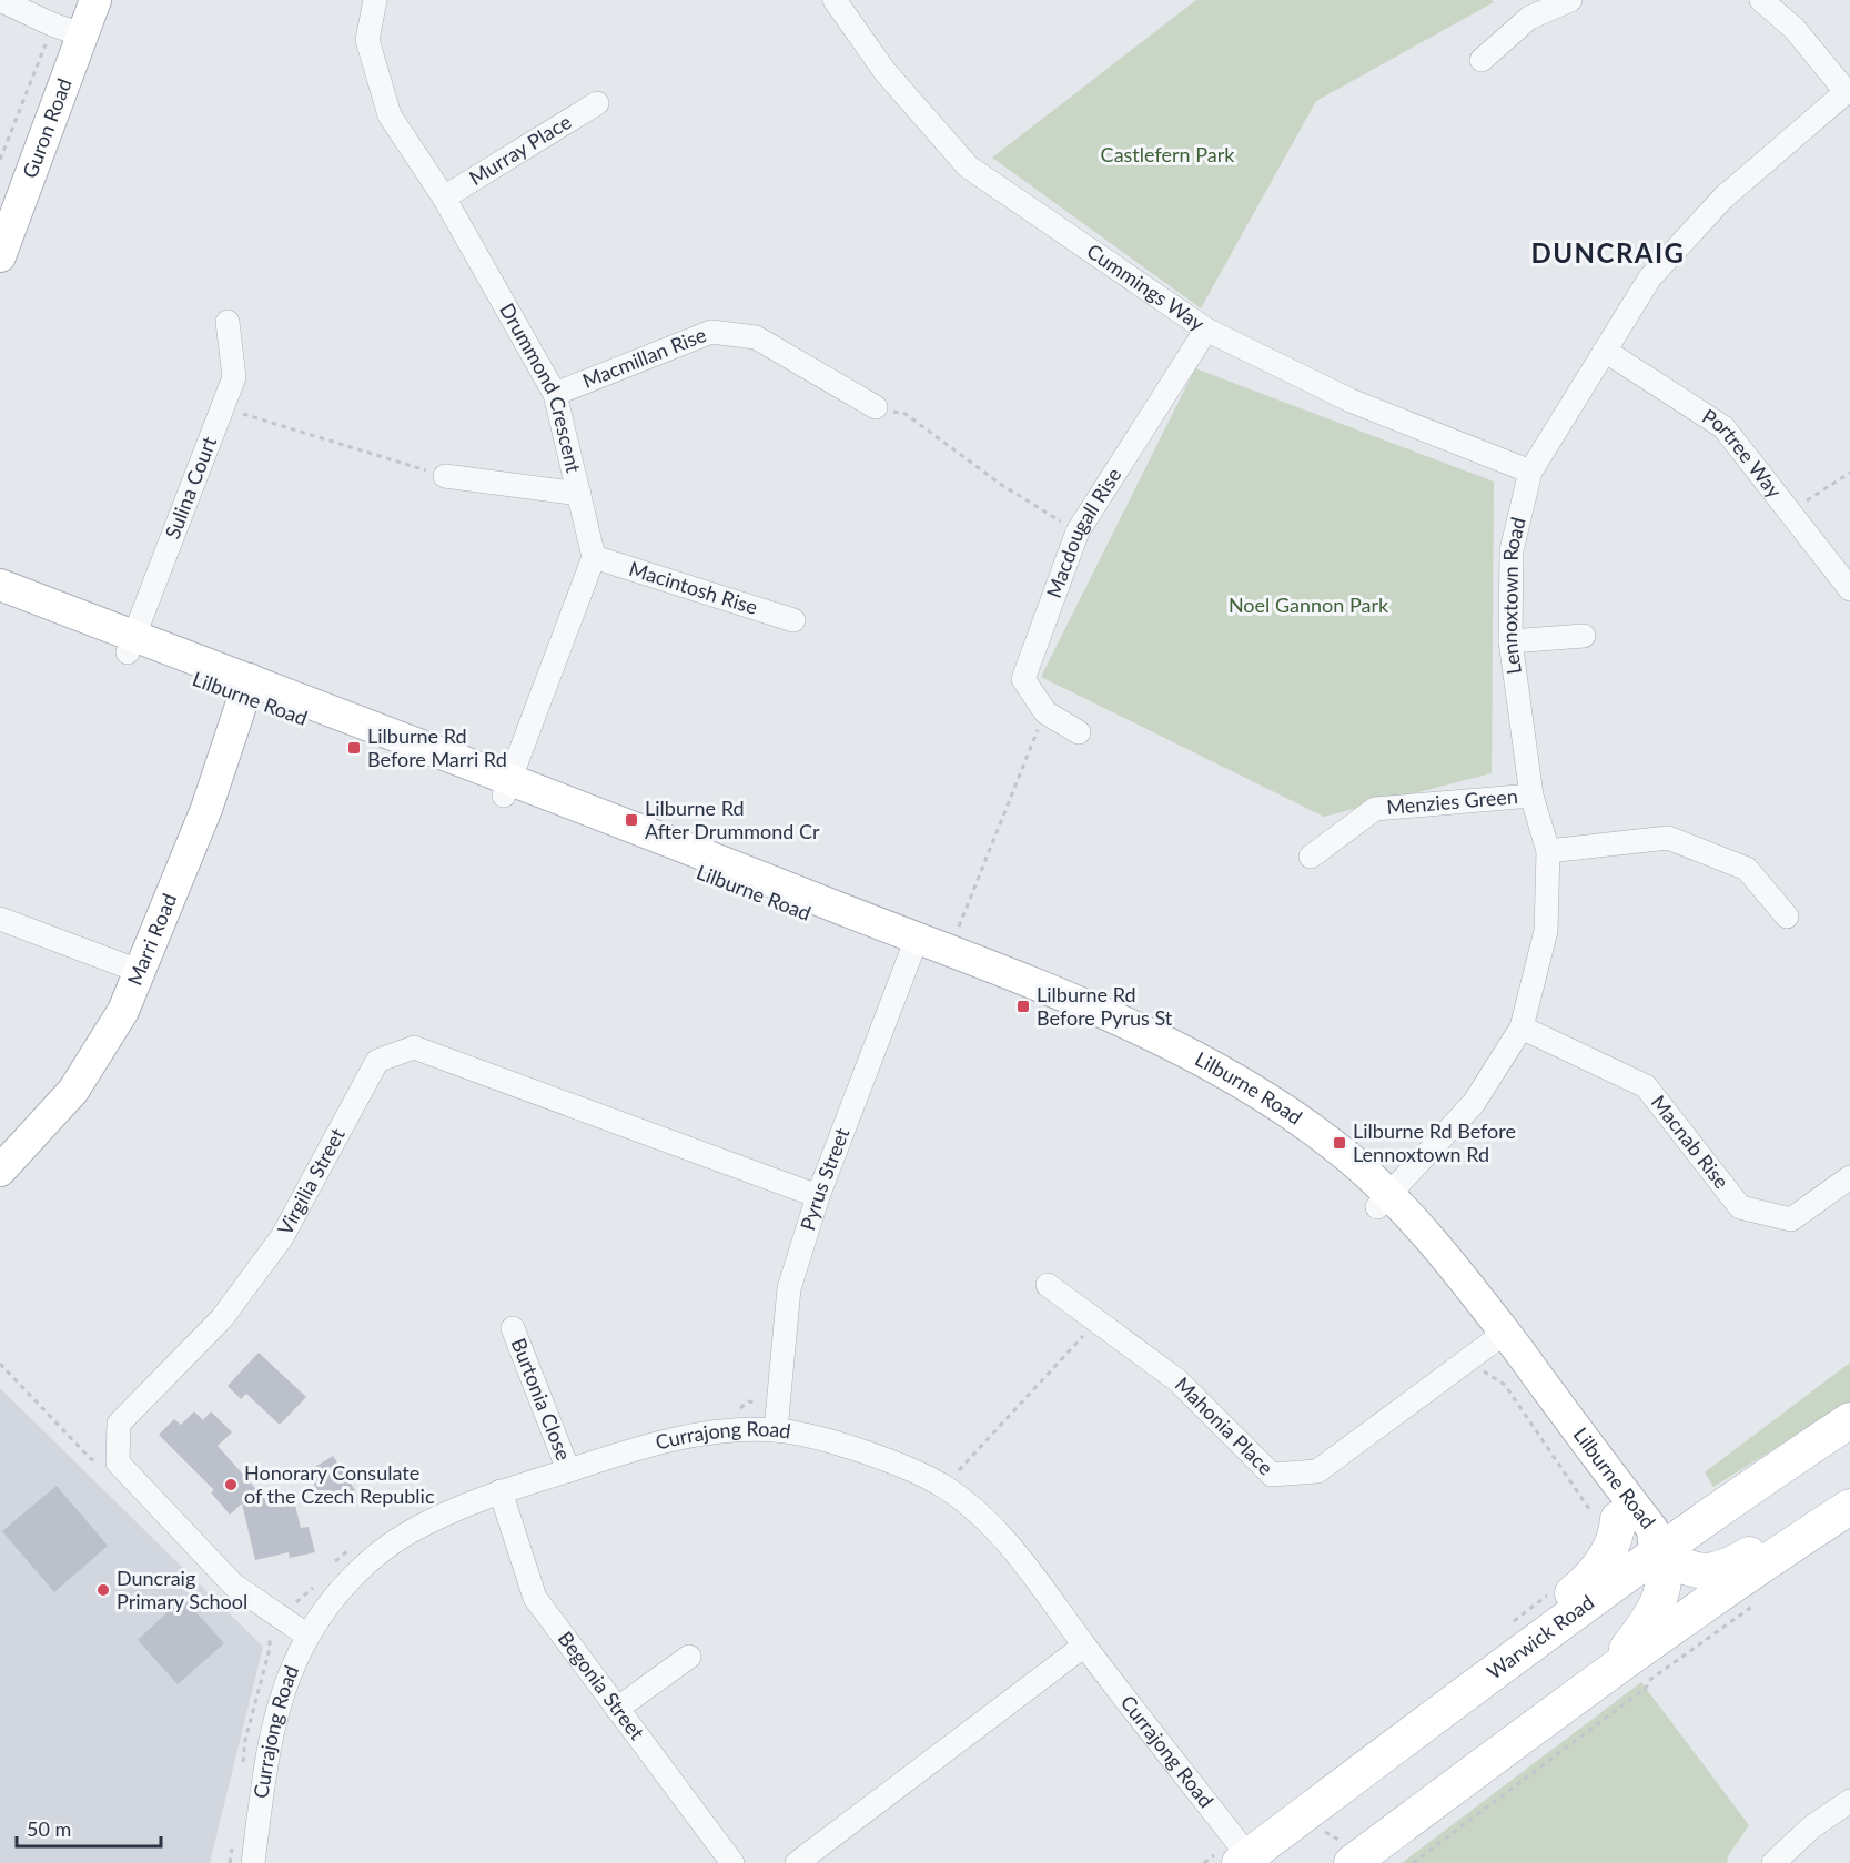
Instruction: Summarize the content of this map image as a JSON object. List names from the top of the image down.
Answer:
{
  "streets": {
    "main road": ["Warwick Road"],
    "street": [
      "Guron Road",
      "Murray Place",
      "Cummings Way",
      "Macmillan Rise",
      "Drummond Crescent",
      "Portree Way",
      "Sulina Court",
      "Macdougall Rise",
      "Macintosh Rise",
      "Lennoxtown Road",
      "Lilburne Road",
      "Menzies Green",
      "Marri Road",
      "Macnab Rise",
      "Pyrus Street",
      "Virgilia Street",
      "Burtonia Close",
      "Mahonia Place",
      "Currajong Road",
      "Begonia Street"
    ]
  },
  "crossings": [
    ["Murray Place", "Drummond Crescent"],
    ["Cummings Way", "Macdougall Rise"],
    ["Cummings Way", "Lennoxtown Road"],
    ["Macmillan Rise", "Drummond Crescent"],
    ["Drummond Crescent", "Macintosh Rise"],
    ["Portree Way", "Lennoxtown Road"],
    ["Sulina Court", "Lilburne Road"],
    ["Lennoxtown Road", "Lilburne Road"],
    ["Lennoxtown Road", "Menzies Green"],
    ["Lennoxtown Road", "Macnab Rise"],
    ["Lilburne Road", "Marri Road"],
    ["Lilburne Road", "Pyrus Street"],
    ["Lilburne Road", "Mahonia Place"],
    ["Lilburne Road", "Warwick Road"],
    ["Pyrus Street", "Virgilia Street"],
    ["Pyrus Street", "Currajong Road"],
    ["Burtonia Close", "Currajong Road"],
    ["Currajong Road", "Warwick Road"],
    ["Currajong Road", "Begonia Street"]
  ],
  "districts": ["DUNCRAIG"],
  "parks": ["Castlefern Park", "Noel Gannon Park"],
  "places": {
    "transit": [
      "Lilburne Rd Before Marri Rd",
      "Lilburne Rd After Drummond Cr",
      "Lilburne Rd Before Pyrus St",
      "Lilburne Rd Before Lennoxtown Rd"
    ],
    "other": ["Honorary Consulate of the Czech Republic", "Duncraig Primary School"]
  },
  "scale_bar": "50 m"
}
